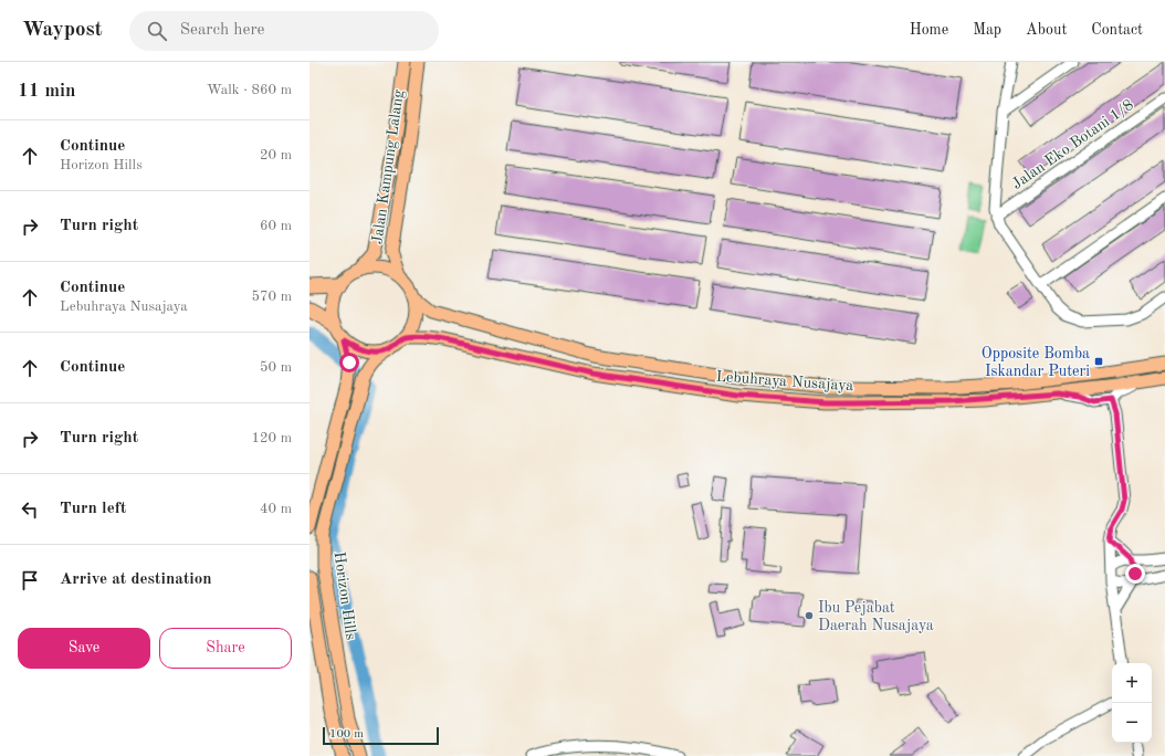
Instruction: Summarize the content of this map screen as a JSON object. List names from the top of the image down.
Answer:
{
  "streets": {
    "main road": ["Jalan Kampung Lalang", "Lebuhraya Nusajaya", "Horizon Hills"],
    "street": ["Jalan Eko Botani 1/8"]
  },
  "crossings": [
    ["Jalan Kampung Lalang", "Lebuhraya Nusajaya"],
    ["Jalan Kampung Lalang", "Horizon Hills"],
    ["Lebuhraya Nusajaya", "Horizon Hills"]
  ],
  "places": {
    "transit": ["Opposite Bomba Iskandar Puteri"],
    "other": ["Ibu Pejabat Daerah Nusajaya"]
  },
  "scale_bar": "100 m",
  "page": {
    "header": "Waypost",
    "search": "Search here",
    "nav": [
      "Home",
      "Map",
      "About",
      "Contact"
    ],
    "heading": ["11 min", "Walk · 860 m"],
    "list": [
      ["Continue", "Horizon Hills", "20 m"],
      ["Turn right", "60 m"],
      ["Continue", "Lebuhraya Nusajaya", "570 m"],
      ["Continue", "50 m"],
      ["Turn right", "120 m"],
      ["Turn left", "40 m"],
      "Arrive at destination"
    ],
    "buttons": ["Save", "Share"],
    "map_buttons": ["+", "−"],
    "scale": "100 m"
  }
}
